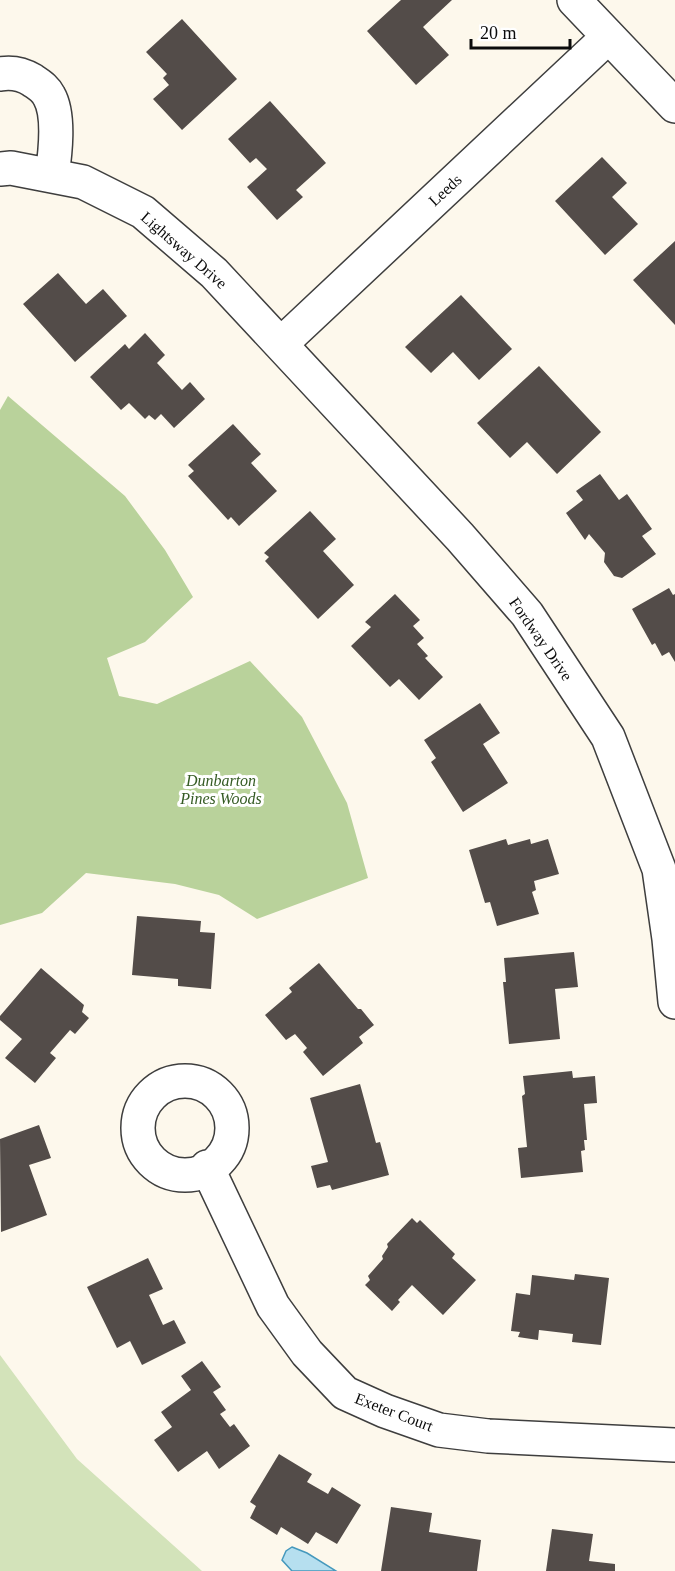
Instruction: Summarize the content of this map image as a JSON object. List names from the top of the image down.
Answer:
{
  "streets": {
    "street": [
      "Leeds",
      "Lightsway Drive",
      "Fordway Drive",
      "Exeter Court"
    ]
  },
  "crossings": [
    ["Leeds", "Lightsway Drive"],
    ["Leeds", "Fordway Drive"],
    ["Lightsway Drive", "Fordway Drive"]
  ],
  "parks": ["Dunbarton Pines Woods"],
  "scale_bar": "20 m"
}
